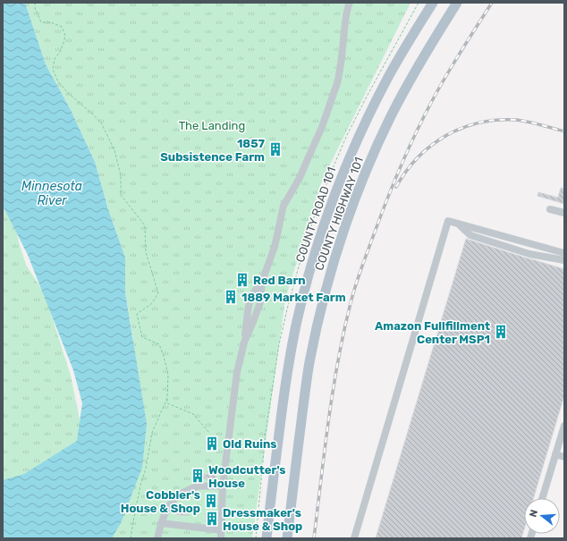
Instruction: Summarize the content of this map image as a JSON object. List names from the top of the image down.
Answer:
{
  "streets": {
    "main road": ["COUNTY HIGHWAY 101", "COUNTY ROAD 101"]
  },
  "water": ["Minnesota River"],
  "parks": ["The Landing"],
  "places": {
    "building": [
      "1857 Subsistence Farm",
      "Red Barn",
      "1889 Market Farm",
      "Amazon Fullfillment Center MSP1",
      "Old Ruins",
      "Woodcutter's House",
      "Cobbler's House & Shop",
      "Dressmaker's House & Shop"
    ]
  },
  "north": "left"
}
